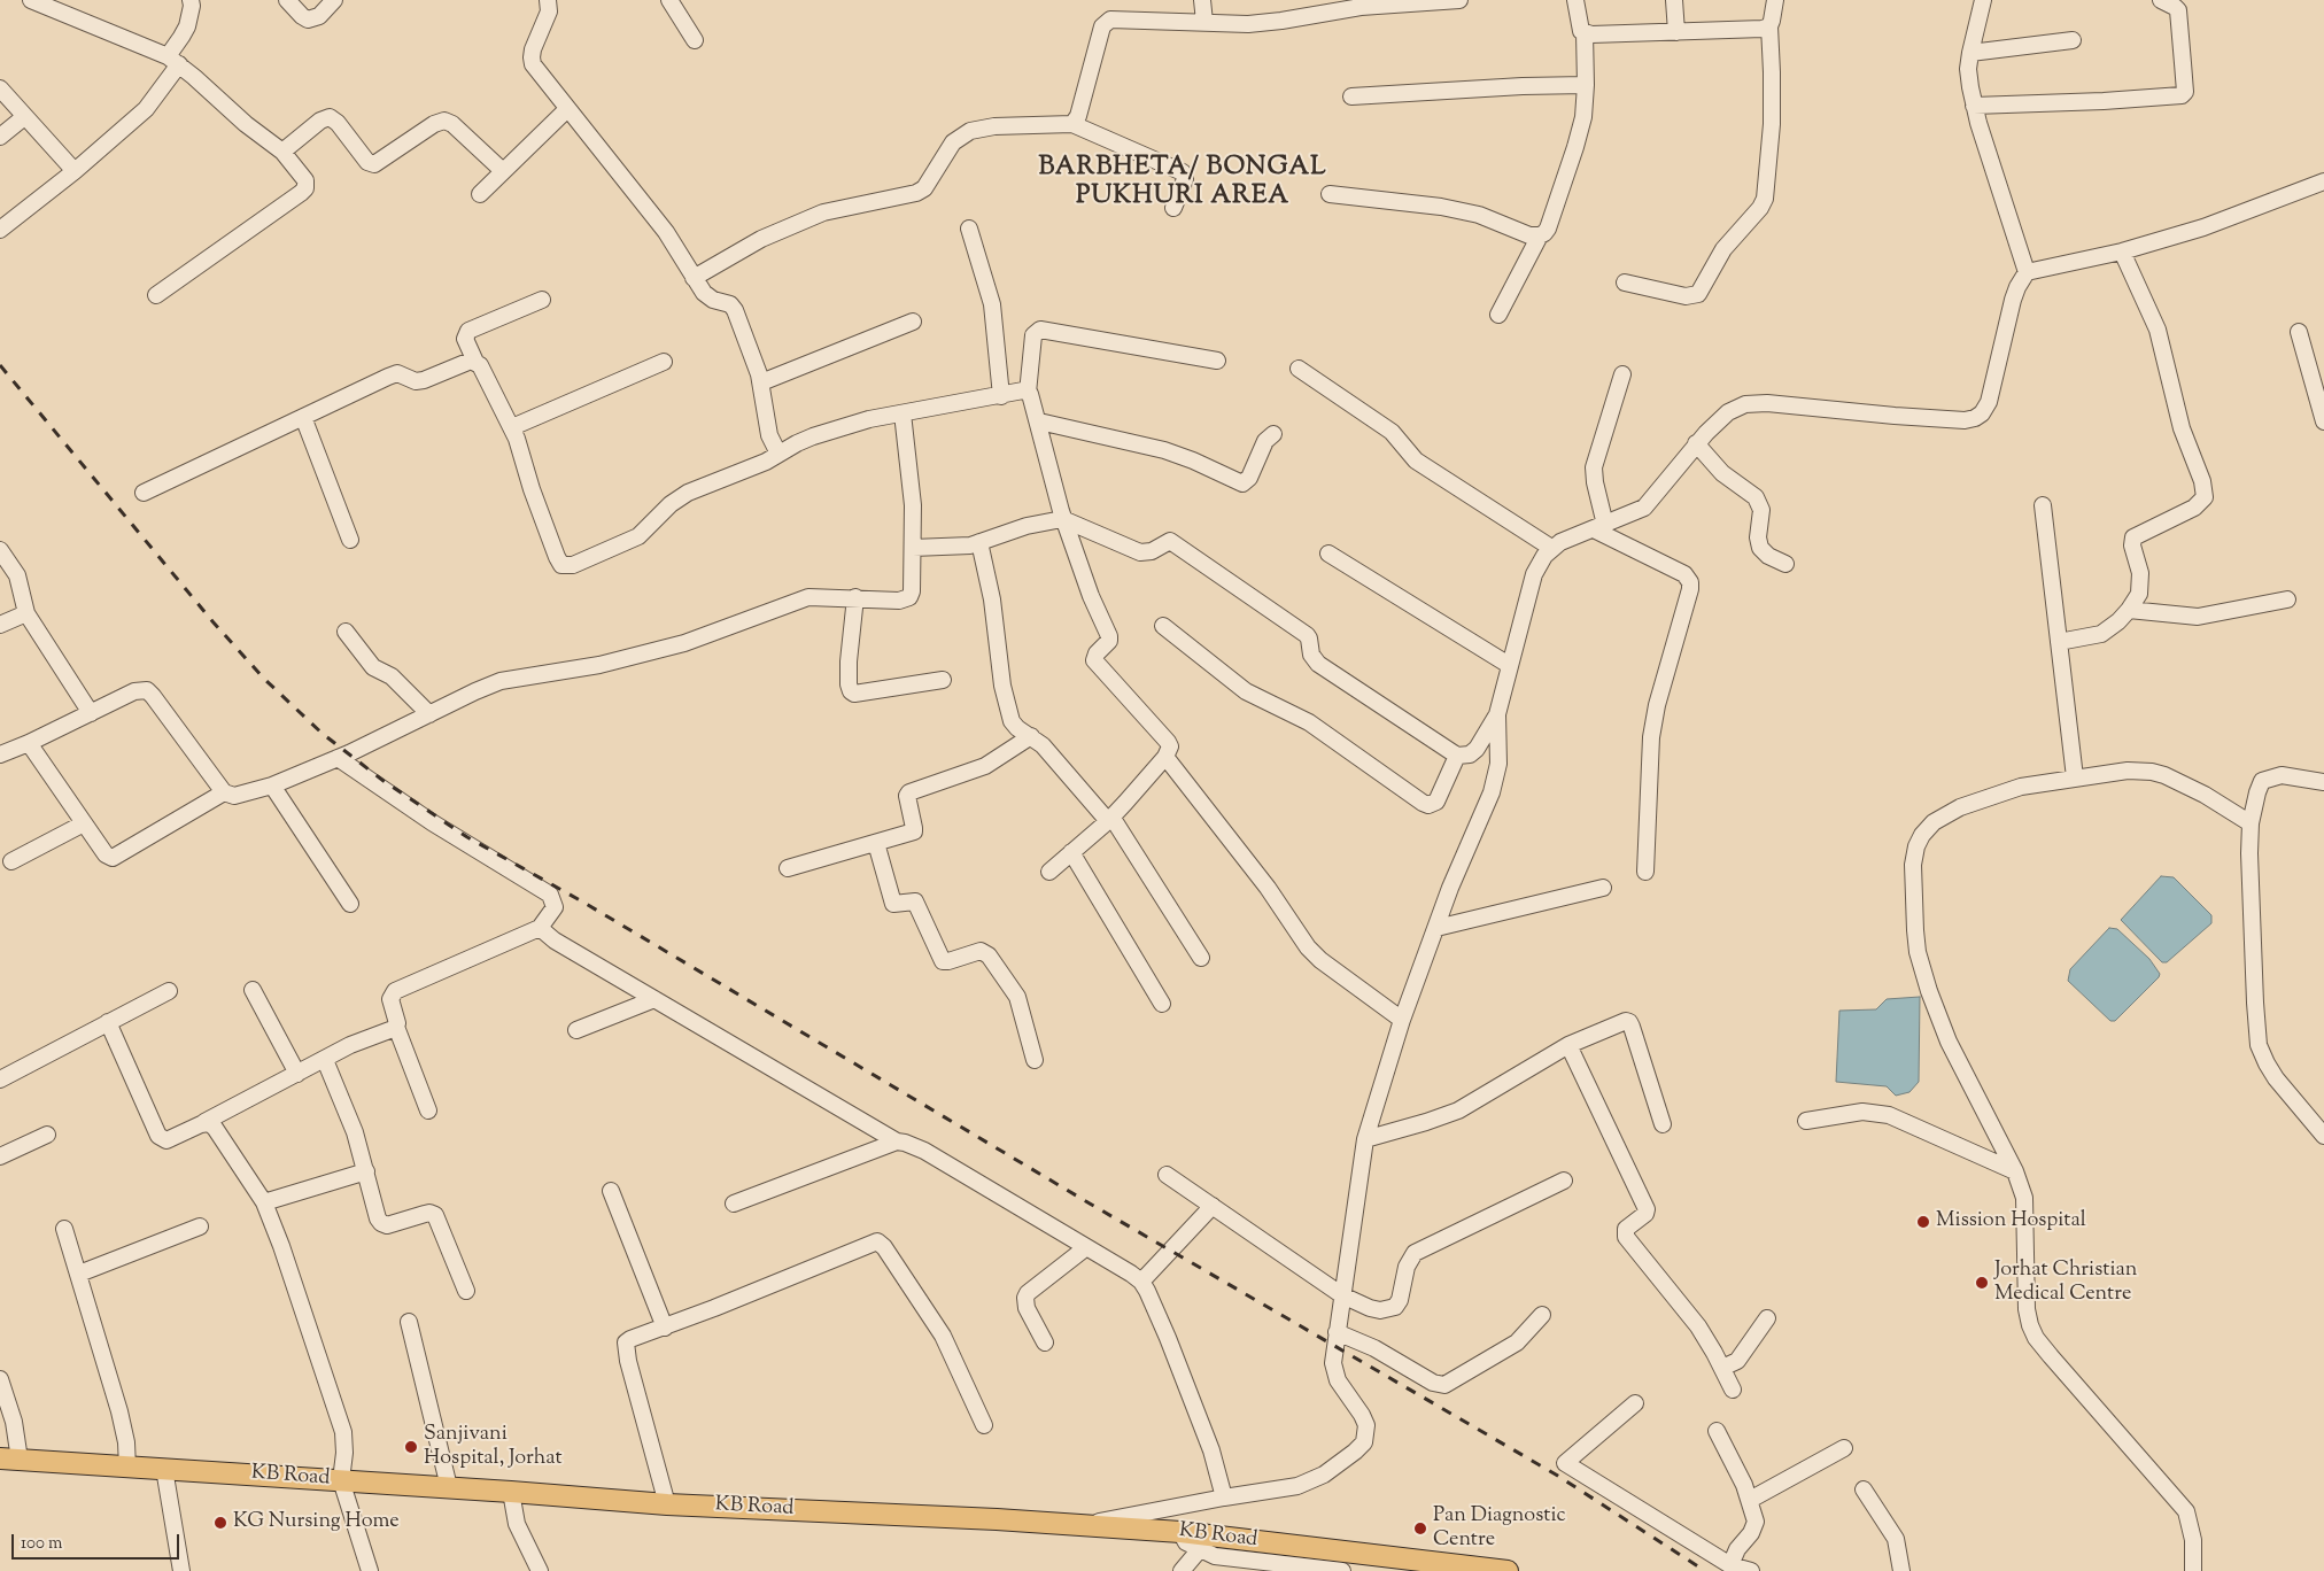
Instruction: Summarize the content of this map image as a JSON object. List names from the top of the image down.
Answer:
{
  "streets": {
    "main road": ["KB Road"]
  },
  "districts": ["BARBHETA/ BONGAL PUKHURI AREA"],
  "places": [
    "Mission Hospital",
    "Jorhat Christian Medical Centre",
    "Sanjivani Hospital, Jorhat",
    "KG Nursing Home",
    "Pan Diagnostic Centre"
  ],
  "scale_bar": "100 m"
}
